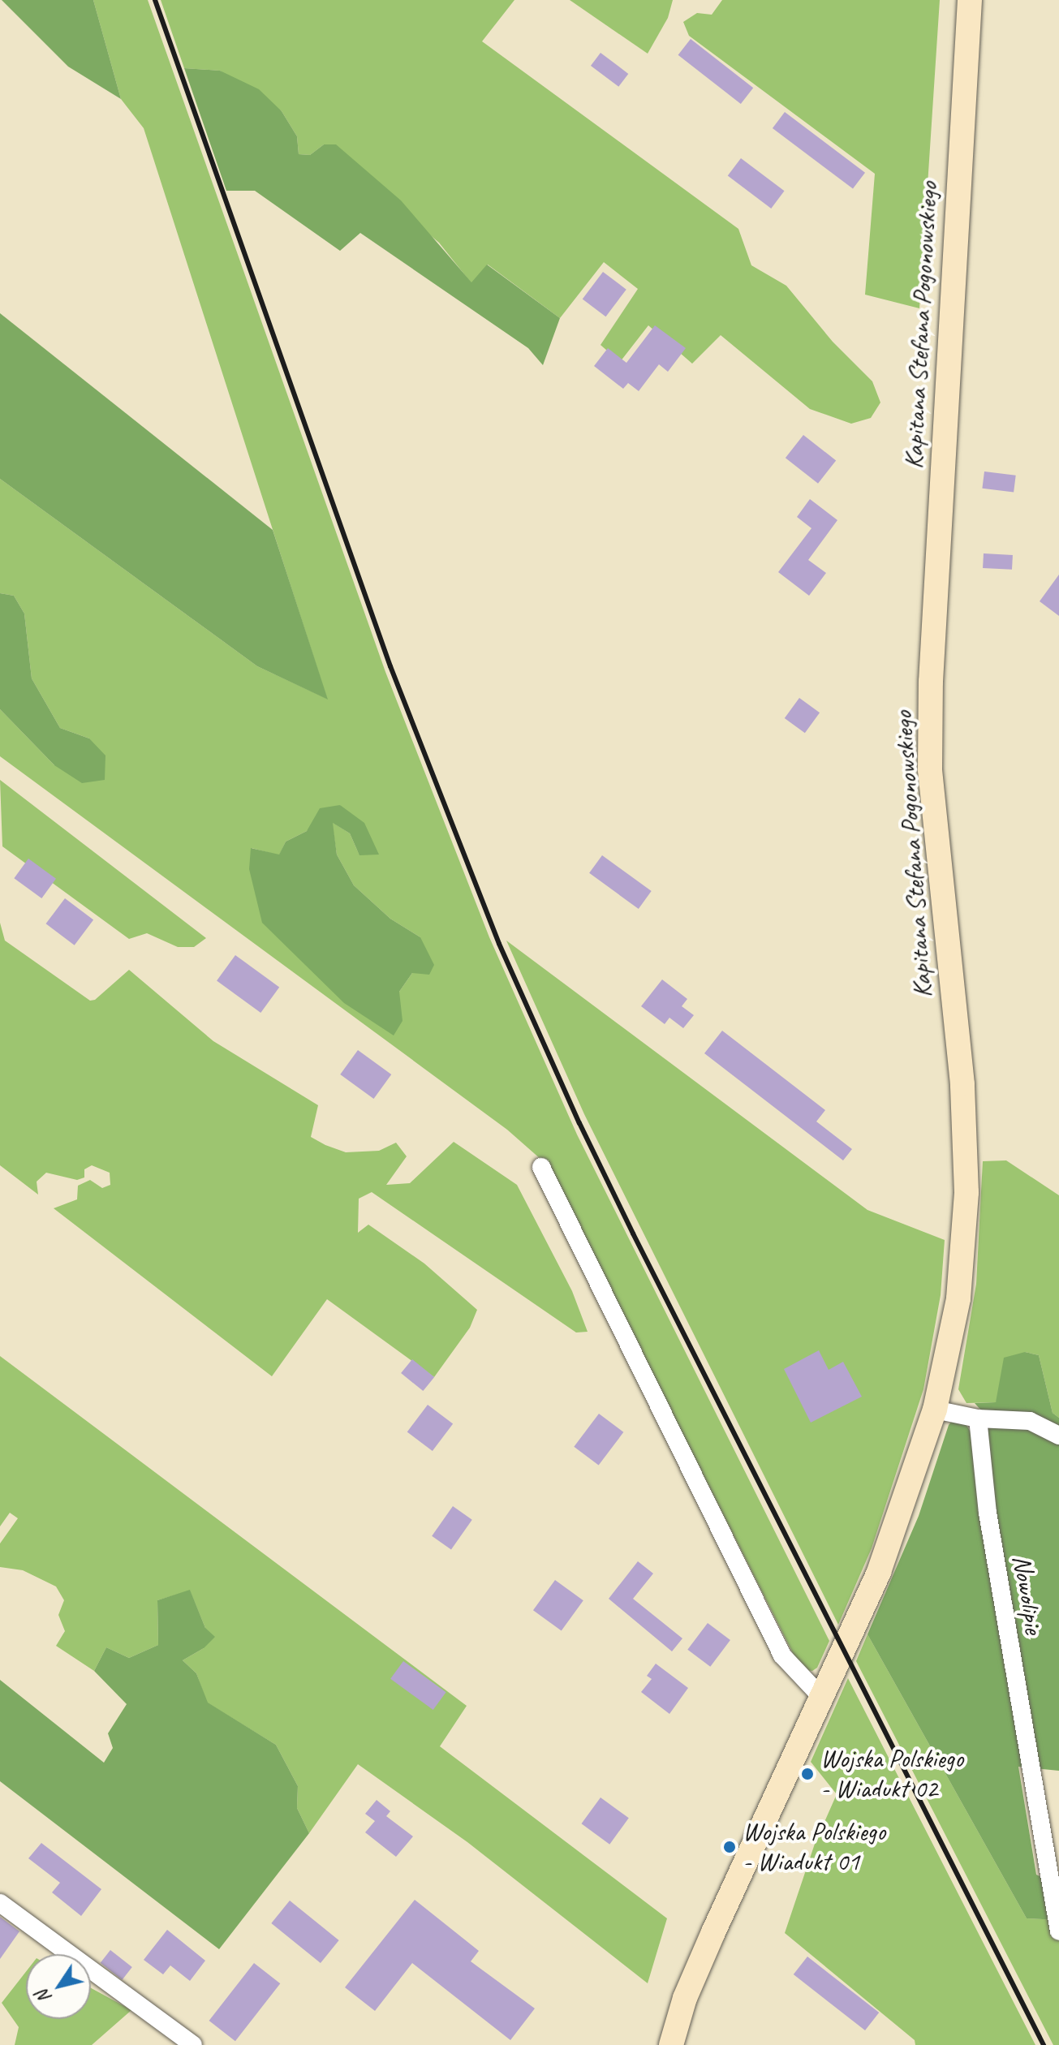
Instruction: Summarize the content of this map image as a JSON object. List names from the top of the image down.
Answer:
{
  "streets": {
    "main road": ["Kapitana Stefana Pogonowskiego"],
    "street": ["Nowolipie"]
  },
  "places": ["Wojska Polskiego - Wiadukt 02", "Wojska Polskiego - Wiadukt 01"],
  "north": "bottom left"
}
